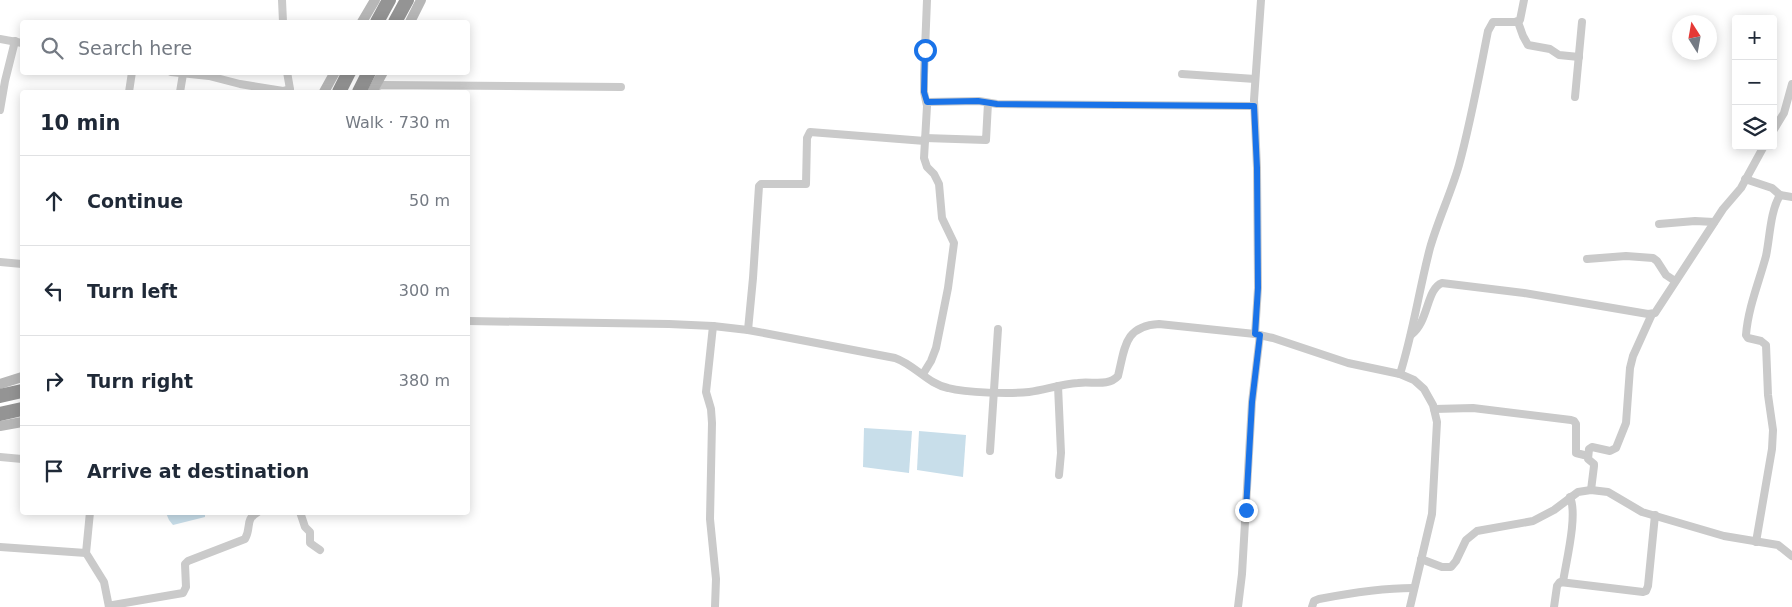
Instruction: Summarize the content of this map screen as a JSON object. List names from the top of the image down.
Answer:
{
  "north": "top",
  "page": {
    "map_buttons": ["+", "−"],
    "search": "Search here",
    "heading": ["10 min", "Walk · 730 m"],
    "list": [
      ["Continue", "50 m"],
      ["Turn left", "300 m"],
      ["Turn right", "380 m"],
      "Arrive at destination"
    ]
  }
}
